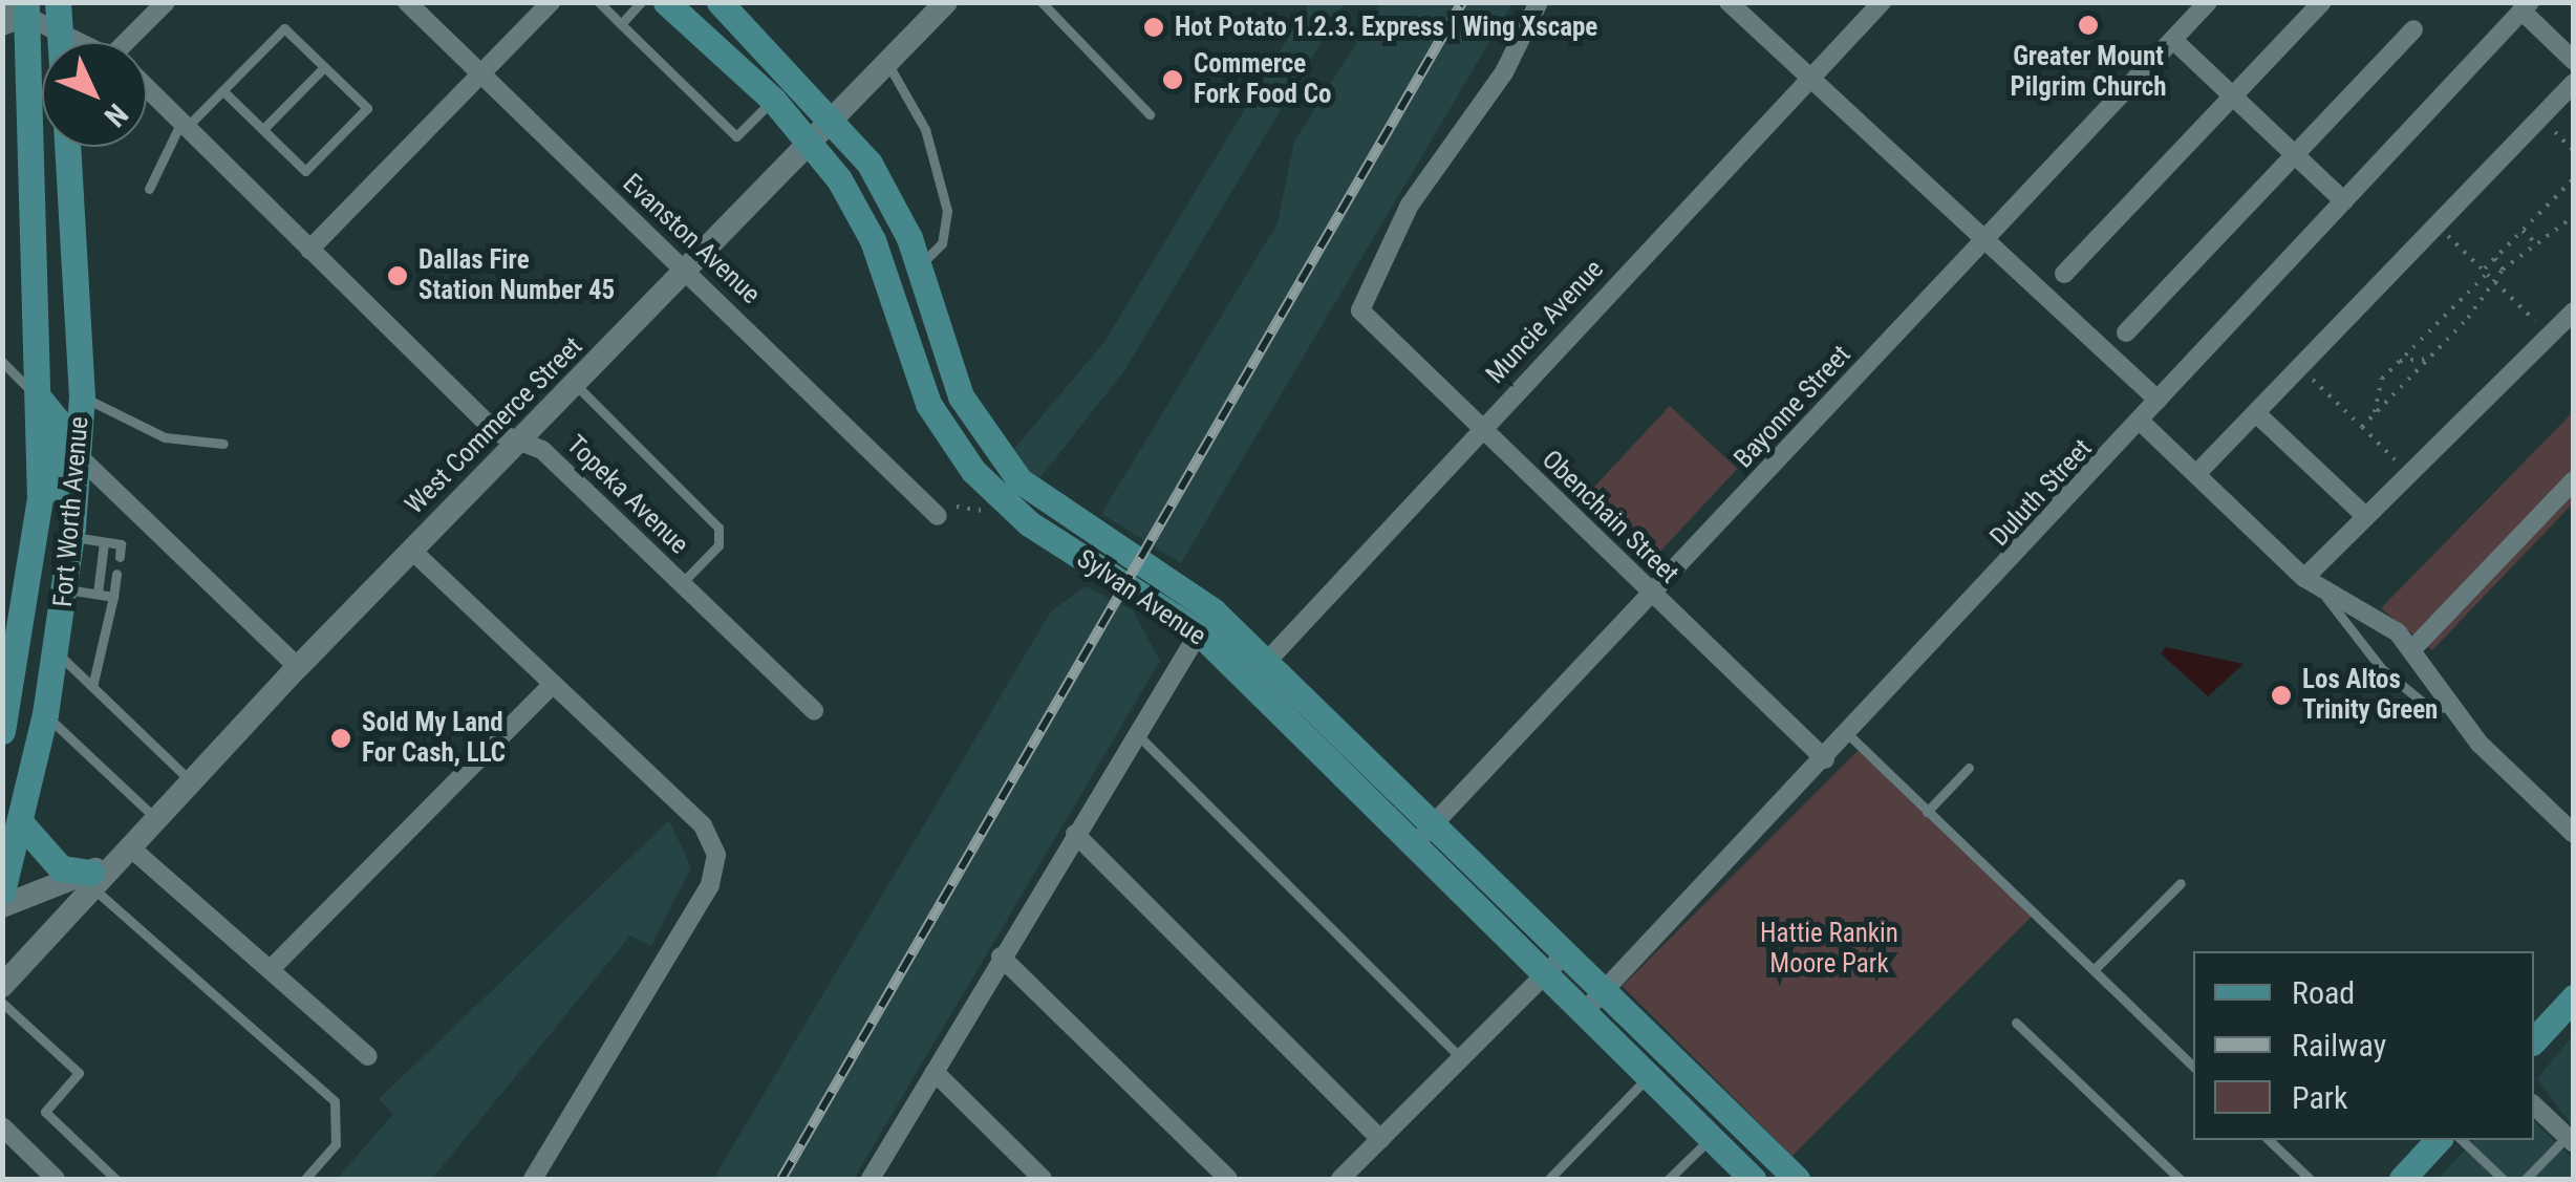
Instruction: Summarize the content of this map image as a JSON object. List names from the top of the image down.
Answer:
{
  "streets": {
    "main road": ["Fort Worth Avenue", "Sylvan Avenue"],
    "street": [
      "Evanston Avenue",
      "Muncie Avenue",
      "Bayonne Street",
      "West Commerce Street",
      "Duluth Street",
      "Topeka Avenue",
      "Obenchain Street"
    ]
  },
  "crossings": [
    ["Evanston Avenue", "West Commerce Street"],
    ["Muncie Avenue", "Obenchain Street"],
    ["Muncie Avenue", "Sylvan Avenue"],
    ["Bayonne Street", "Obenchain Street"],
    ["Bayonne Street", "Sylvan Avenue"],
    ["West Commerce Street", "Topeka Avenue"],
    ["West Commerce Street", "Sylvan Avenue"],
    ["Duluth Street", "Obenchain Street"],
    ["Duluth Street", "Sylvan Avenue"],
    ["Topeka Avenue", "Fort Worth Avenue"]
  ],
  "parks": ["Hattie Rankin Moore Park"],
  "places": [
    "Greater Mount Pilgrim Church",
    "Hot Potato 1.2.3. Express | Wing Xscape",
    "Commerce Fork Food Co",
    "Dallas Fire Station Number 45",
    "Los Altos Trinity Green",
    "Sold My Land For Cash, LLC"
  ],
  "legend": ["Road", "Railway", "Park"],
  "north": "bottom right"
}
